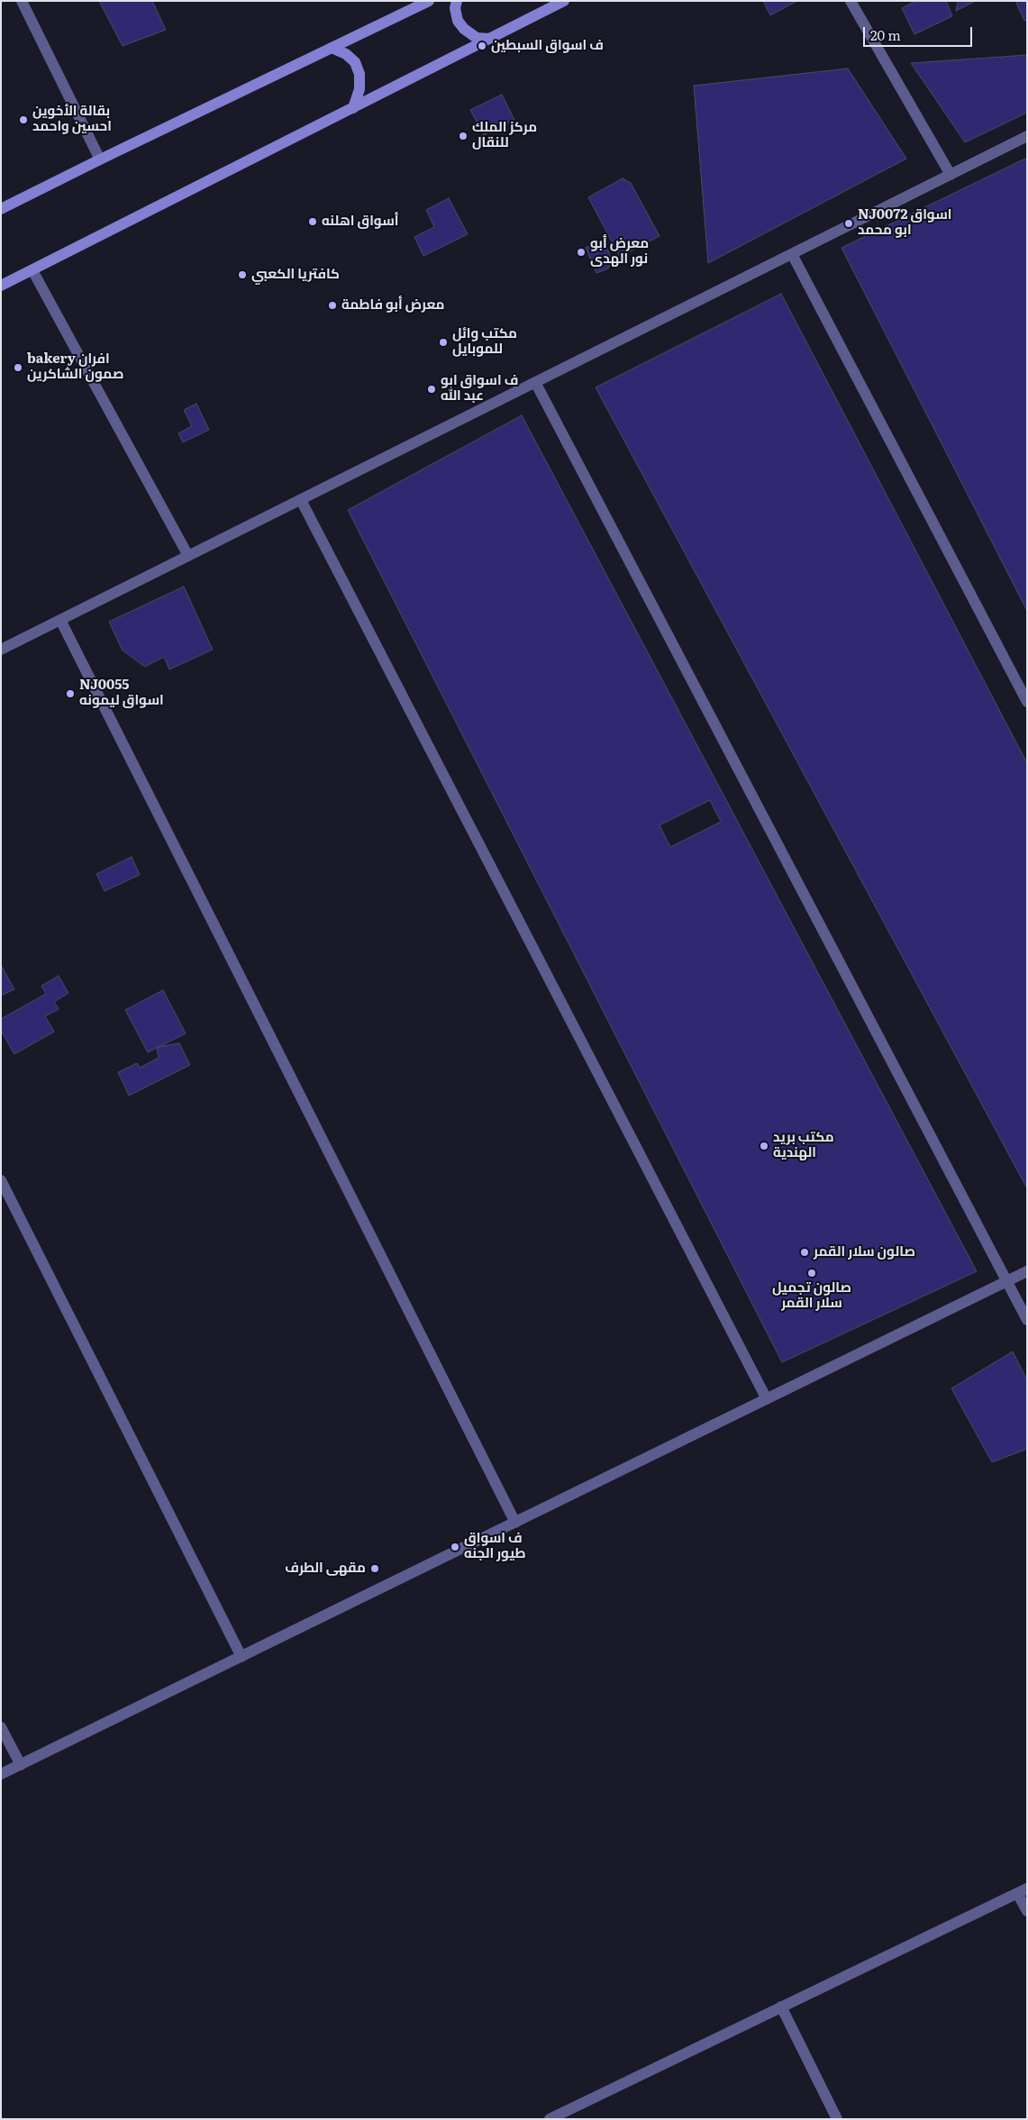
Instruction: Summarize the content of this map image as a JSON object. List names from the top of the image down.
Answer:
{
  "places": [
    "ف اسواق السبطين",
    "بقالة الأخوين احسين واحمد",
    "مركز الملك للنقال",
    "أسواق اهلنه",
    "NJ0072 اسواق ابو محمد",
    "معرض أبو نور الهدى",
    "كافتريا الكعبي",
    "معرض أبو فاطمة",
    "مكتب وائل للموبايل",
    "bakery افران صمون الشاكرين",
    "ف اسواق ابو عبد الله",
    "NJ0055 اسواق ليمونه",
    "مكتب بريد الهندية",
    "صالون سلار القمر",
    "صالون تجميل سلار القمر",
    "ف اسواق طيور الجنه",
    "مقهى الطرف"
  ],
  "scale_bar": "20 m"
}
